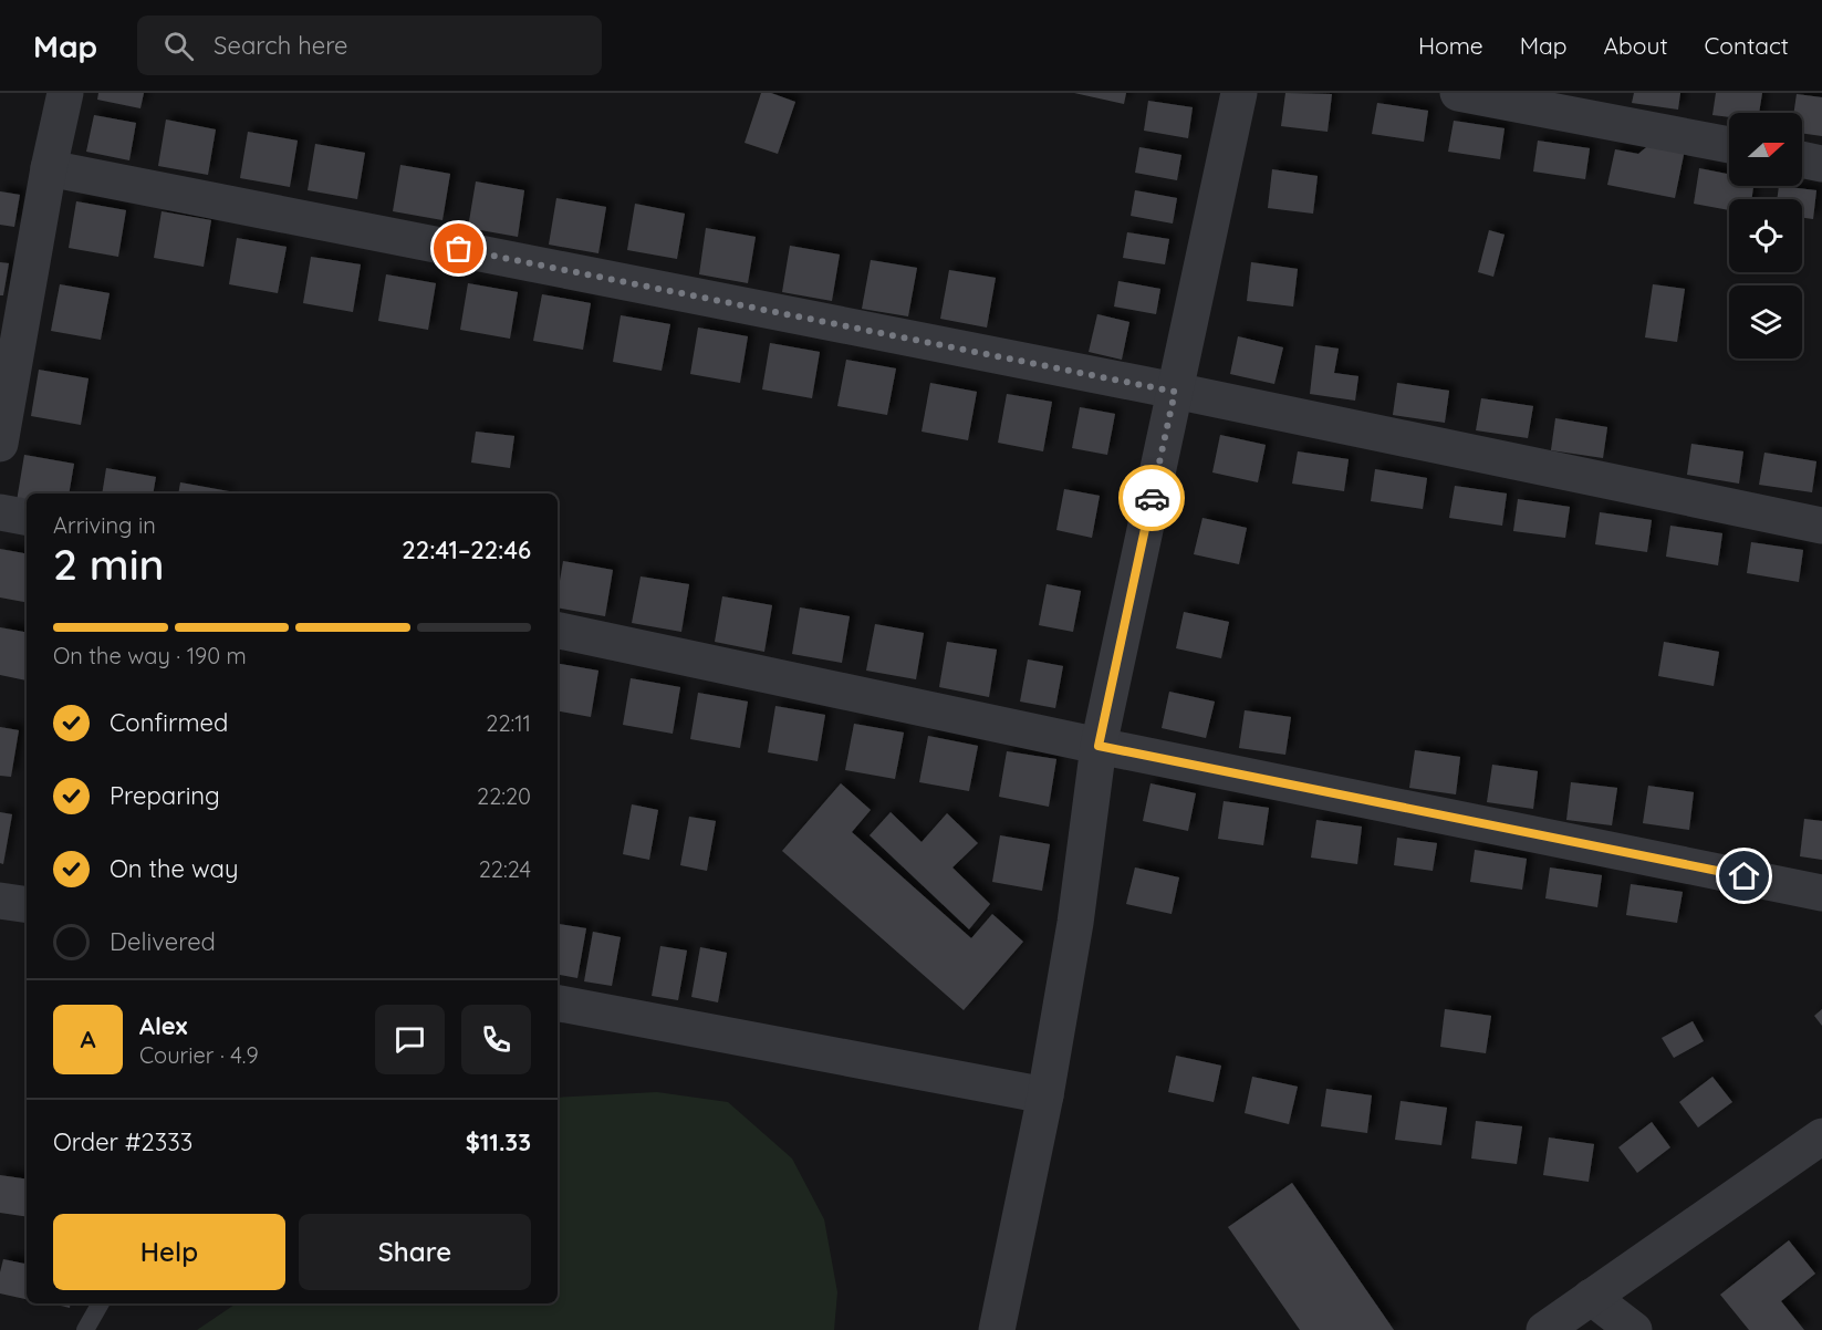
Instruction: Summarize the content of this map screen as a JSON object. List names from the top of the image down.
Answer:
{
  "north": "right",
  "page": {
    "header": "Map",
    "search": "Search here",
    "nav": [
      "Home",
      "Map",
      "About",
      "Contact"
    ],
    "heading": ["2 min", "Arriving in", "22:41–22:46"],
    "panel": [
      "Alex",
      "Courier · 4.9",
      "Order #2333",
      "$11.33"
    ],
    "bar": "On the way · 190 m",
    "list": [
      ["Confirmed", "22:11"],
      ["Preparing", "22:20"],
      ["On the way", "22:24"],
      "Delivered"
    ],
    "round": "A",
    "buttons": ["Help", "Share"]
  }
}
